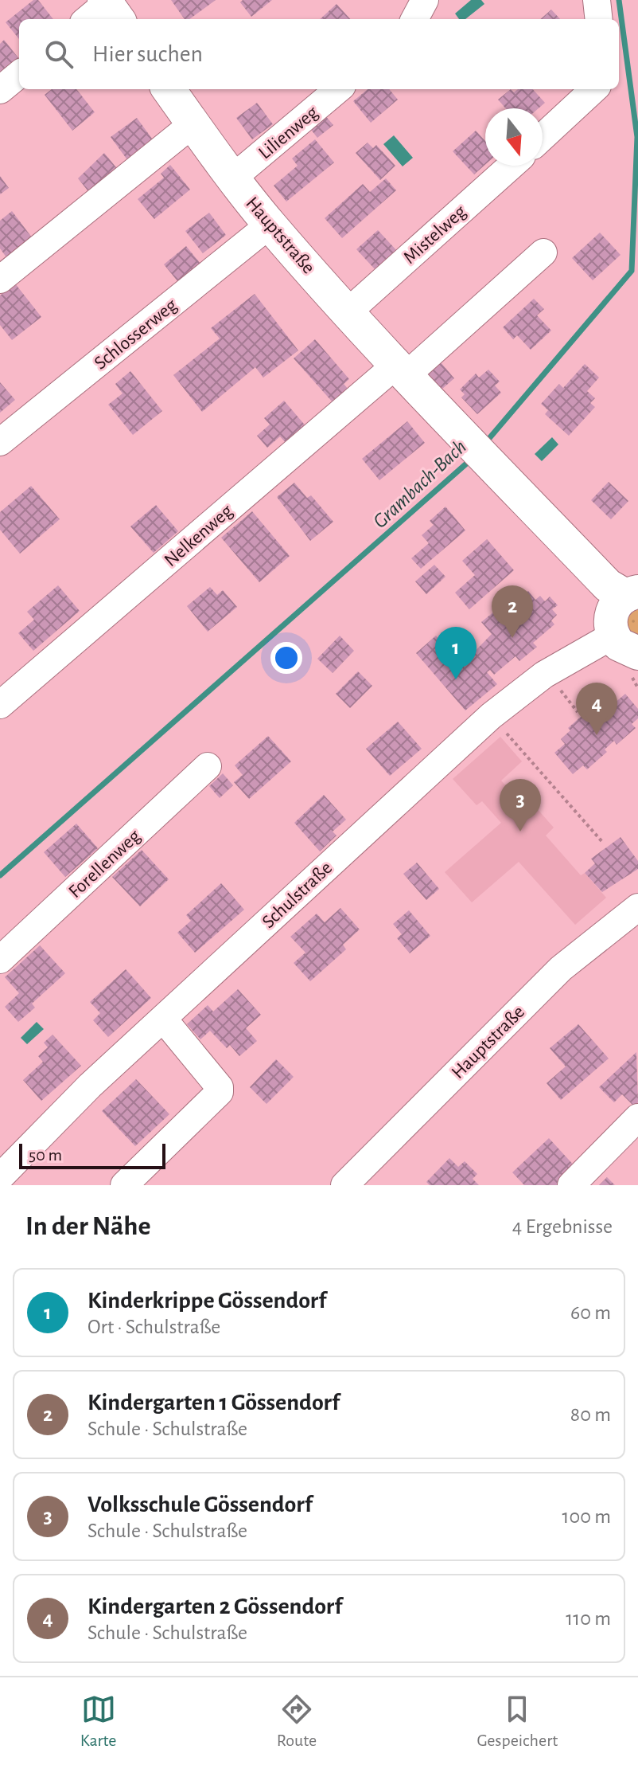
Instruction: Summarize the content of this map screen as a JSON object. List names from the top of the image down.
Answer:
{
  "streets": {
    "main road": ["Hauptstraße"],
    "street": [
      "Lilienweg",
      "Mistelweg",
      "Schlosserweg",
      "Nelkenweg",
      "Forellenweg",
      "Schulstraße"
    ]
  },
  "crossings": [
    ["Lilienweg", "Hauptstraße"],
    ["Mistelweg", "Hauptstraße"],
    ["Hauptstraße", "Schlosserweg"],
    ["Hauptstraße", "Nelkenweg"],
    ["Hauptstraße", "Schulstraße"]
  ],
  "water": ["Grambach-Bach"],
  "scale_bar": "50 m",
  "north": "bottom",
  "page": {
    "search": "Hier suchen",
    "pins": [
      "2",
      "1",
      "4",
      "3"
    ],
    "scale": "50 m",
    "heading": ["In der Nähe", "4 Ergebnisse"],
    "list": [
      {
        "mark": "1",
        "name": "Kinderkrippe Gössendorf",
        "note": "Ort · Schulstraße",
        "value": "60 m"
      },
      {
        "mark": "2",
        "name": "Kindergarten 1 Gössendorf",
        "note": "Schule · Schulstraße",
        "value": "80 m"
      },
      {
        "mark": "3",
        "name": "Volksschule Gössendorf",
        "note": "Schule · Schulstraße",
        "value": "100 m"
      },
      {
        "mark": "4",
        "name": "Kindergarten 2 Gössendorf",
        "note": "Schule · Schulstraße",
        "value": "110 m"
      }
    ],
    "nav": ["Karte", "Route", "Gespeichert"]
  }
}
